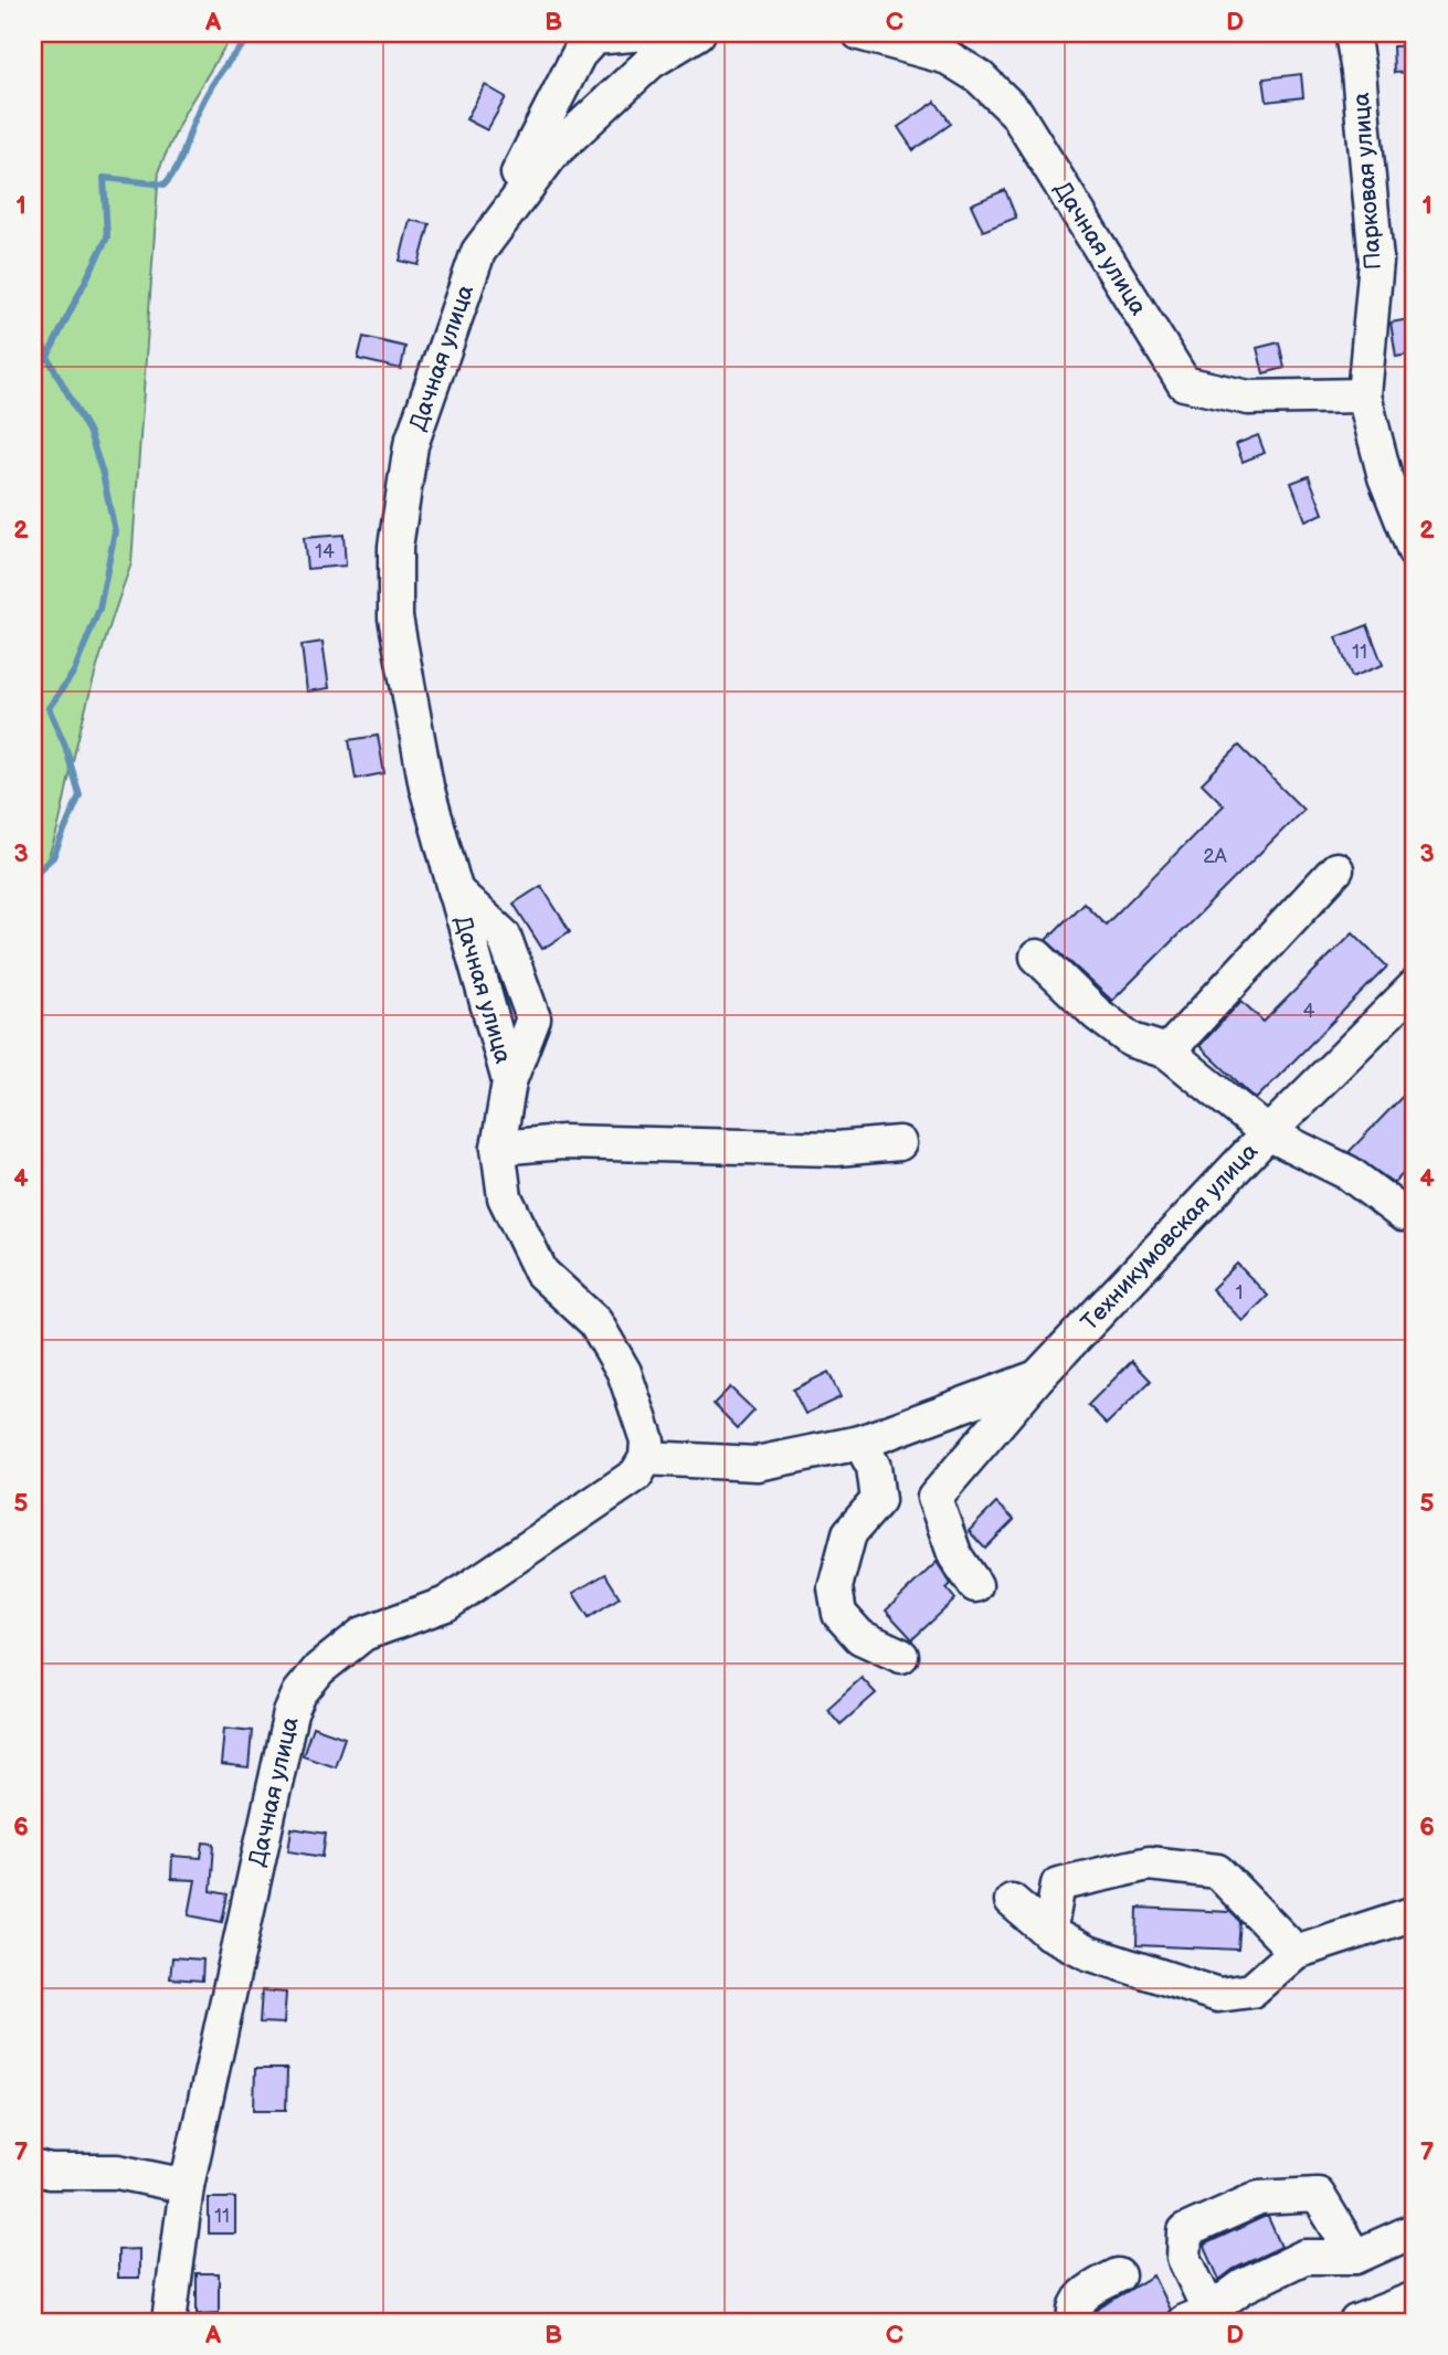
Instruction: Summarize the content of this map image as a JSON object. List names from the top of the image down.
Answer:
{
  "streets": {
    "street": ["Парковая улица", "Дачная улица", "Техникумовская улица"]
  },
  "crossings": [
    ["Парковая улица", "Дачная улица"]
  ],
  "house_numbers": [
    "14",
    "11",
    "2А",
    "4",
    "1",
    "11"
  ],
  "grid": {
    "columns": [
      "A",
      "B",
      "C",
      "D"
    ],
    "rows": [
      "1",
      "2",
      "3",
      "4",
      "5",
      "6",
      "7"
    ]
  }
}
